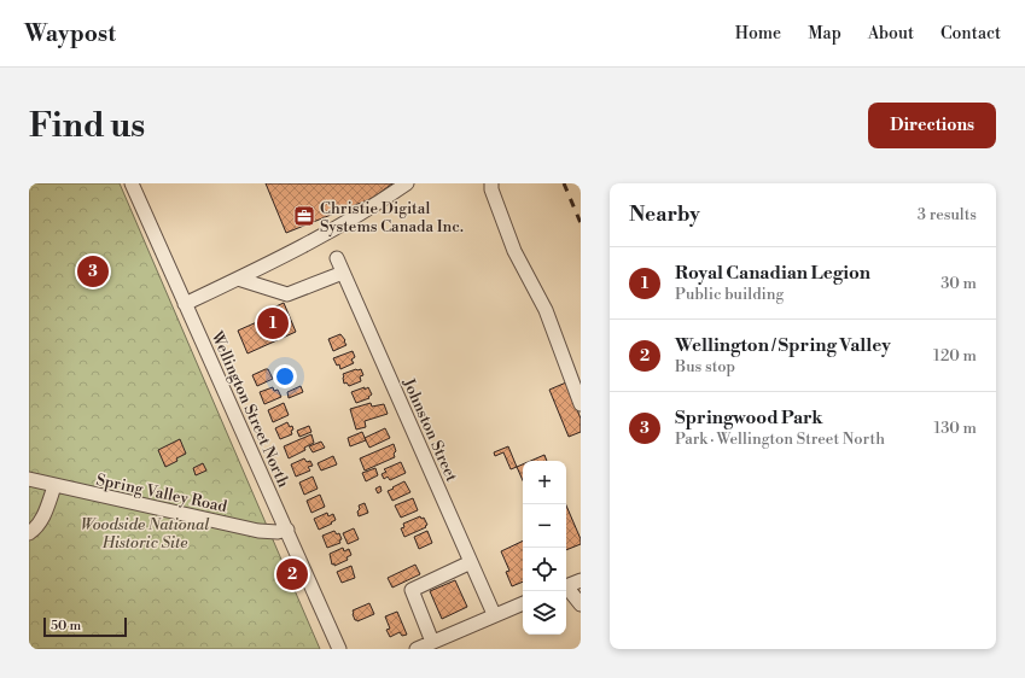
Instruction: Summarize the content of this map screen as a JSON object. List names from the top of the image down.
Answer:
{
  "streets": {
    "street": ["Wellington Street North", "Johnston Street", "Spring Valley Road"]
  },
  "crossings": [
    ["Wellington Street North", "Spring Valley Road"]
  ],
  "parks": ["Woodside National Historic Site"],
  "places": {
    "office": ["Christie Digital Systems Canada Inc."]
  },
  "scale_bar": "50 m",
  "page": {
    "header": "Waypost",
    "nav": [
      "Home",
      "Map",
      "About",
      "Contact"
    ],
    "buttons": "Directions",
    "title": "Find us",
    "heading": ["Nearby", "3 results"],
    "list": [
      {
        "mark": "1",
        "name": "Royal Canadian Legion",
        "note": "Public building",
        "value": "30 m"
      },
      {
        "mark": "2",
        "name": "Wellington / Spring Valley",
        "note": "Bus stop",
        "value": "120 m"
      },
      {
        "mark": "3",
        "name": "Springwood Park",
        "note": "Park · Wellington Street North",
        "value": "130 m"
      }
    ],
    "pins": ["3", "1", "2"],
    "map_buttons": ["+", "−"],
    "scale": "50 m"
  }
}
